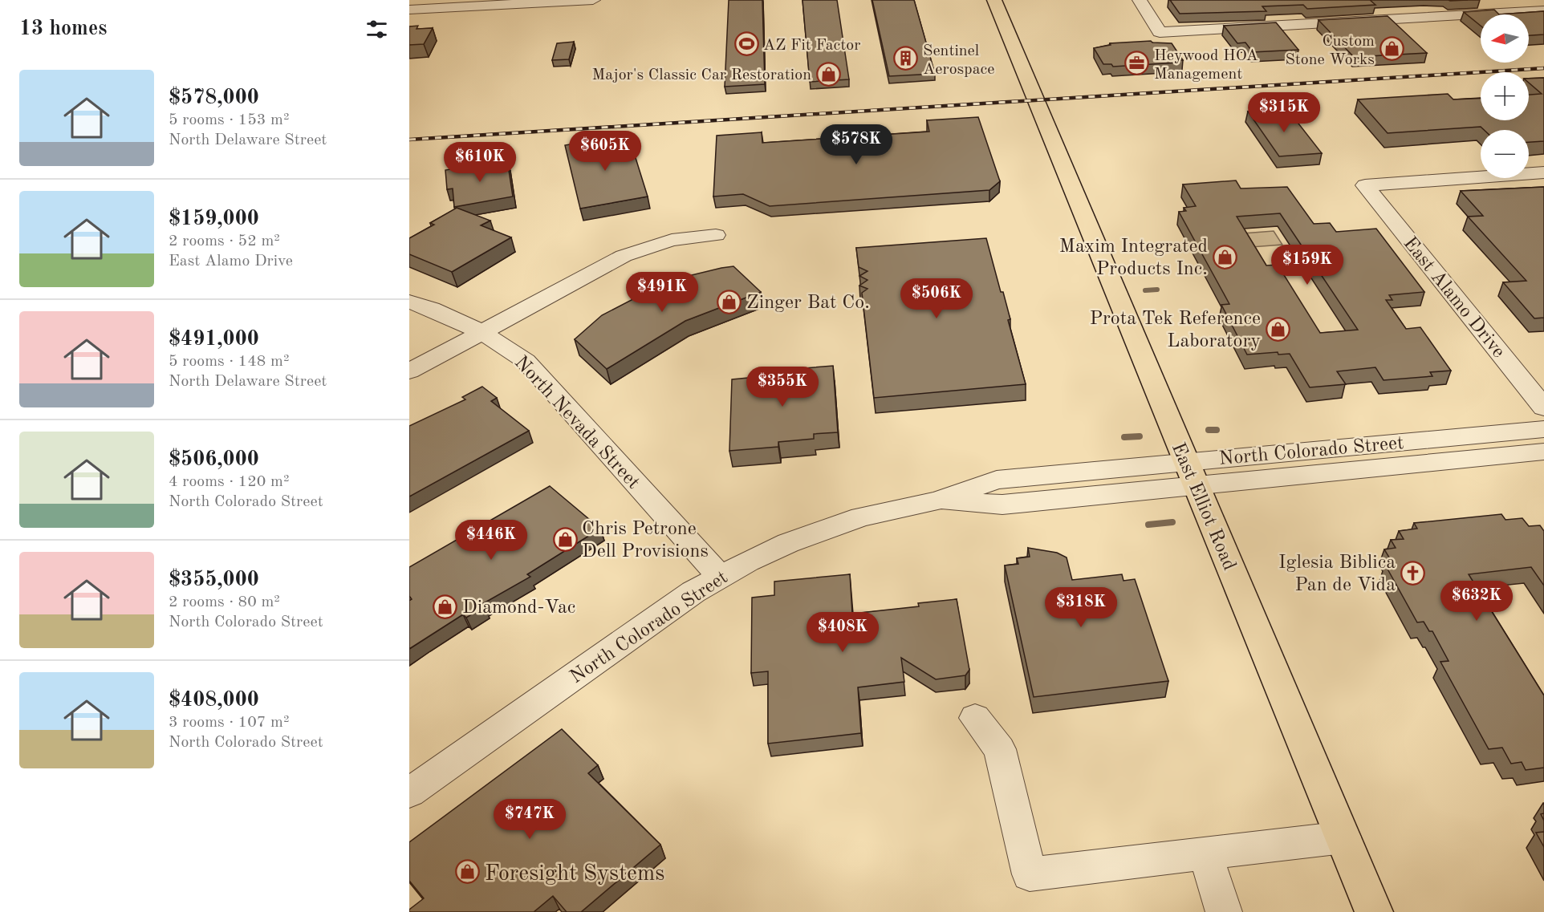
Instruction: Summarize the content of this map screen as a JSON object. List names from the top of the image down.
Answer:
{
  "streets": {
    "main road": ["East Elliot Road"],
    "street": ["East Alamo Drive", "North Nevada Street", "North Colorado Street"]
  },
  "crossings": [
    ["North Nevada Street", "North Colorado Street"],
    ["North Colorado Street", "East Elliot Road"]
  ],
  "places": {
    "sports": ["AZ Fit Factor"],
    "shop": [
      "Custom Stone Works",
      "Major's Classic Car Restoration",
      "Maxim Integrated Products Inc.",
      "Zinger Bat Co.",
      "Prota Tek Reference Laboratory",
      "Chris Petrone Dell Provisions",
      "Diamond-Vac",
      "Foresight Systems"
    ],
    "building": ["Sentinel Aerospace"],
    "office": ["Heywood HOA Management"],
    "church": ["Iglesia Biblica Pan de Vida"]
  },
  "north": "left",
  "page": {
    "heading": "13 homes",
    "map_buttons": ["+", "−"],
    "list": [
      {
        "name": "$578,000",
        "note": "5 rooms · 153 m² · North Delaware Street"
      },
      {
        "name": "$159,000",
        "note": "2 rooms · 52 m² · East Alamo Drive"
      },
      {
        "name": "$491,000",
        "note": "5 rooms · 148 m² · North Delaware Street"
      },
      {
        "name": "$506,000",
        "note": "4 rooms · 120 m² · North Colorado Street"
      },
      {
        "name": "$355,000",
        "note": "2 rooms · 80 m² · North Colorado Street"
      },
      {
        "name": "$408,000",
        "note": "3 rooms · 107 m² · North Colorado Street"
      }
    ],
    "price": [
      "$315K",
      "$578K",
      "$605K",
      "$610K",
      "$159K",
      "$491K",
      "$506K",
      "$355K",
      "$446K",
      "$632K",
      "$318K",
      "$408K",
      "$747K"
    ]
  }
}
